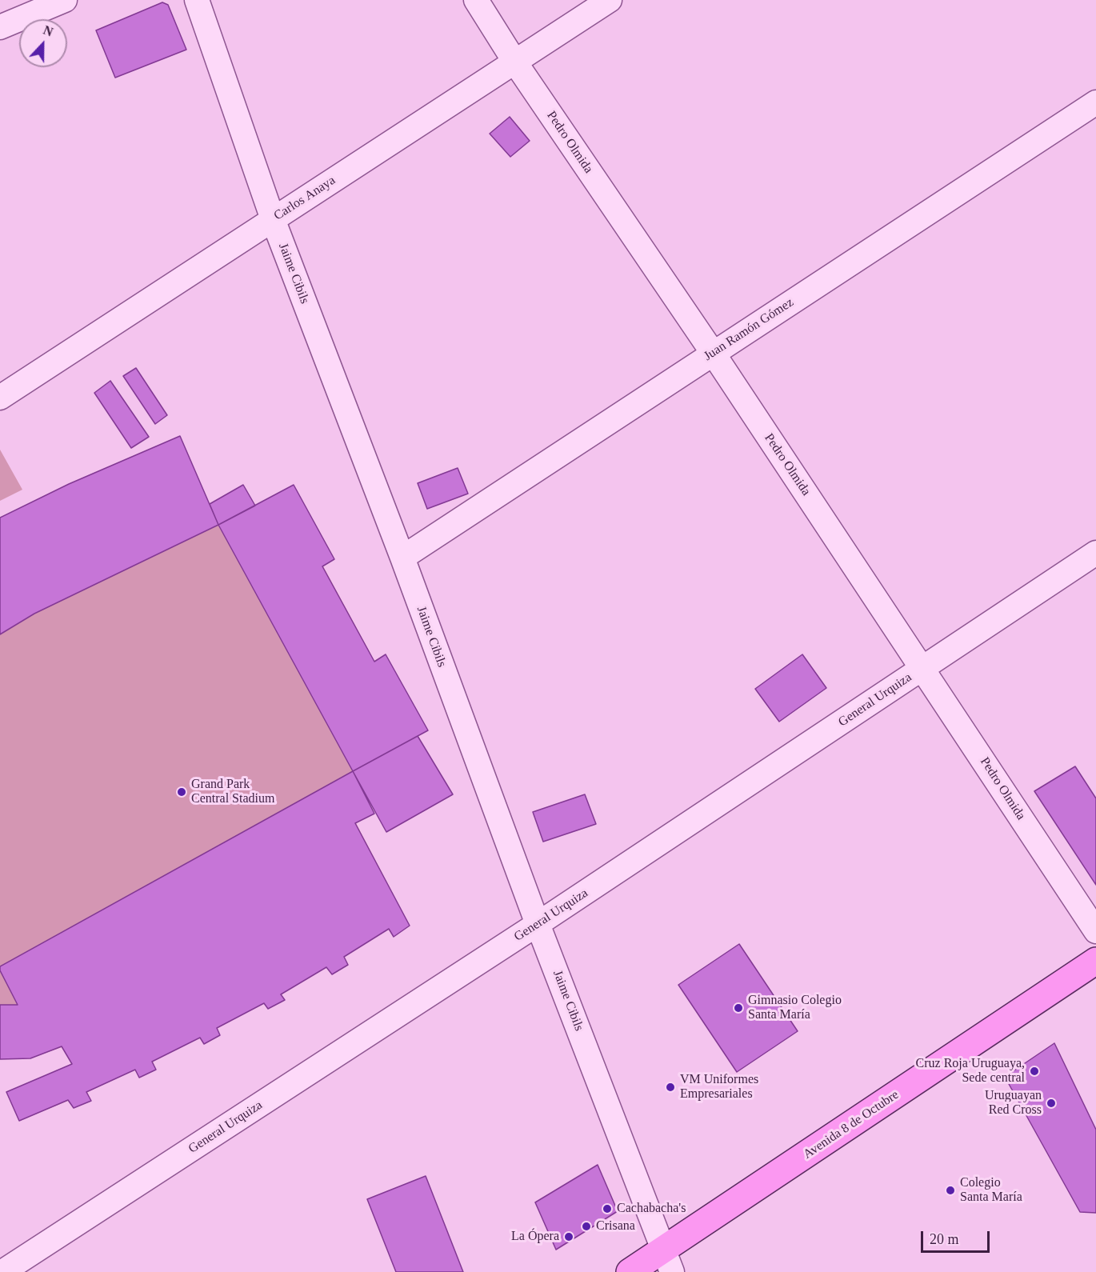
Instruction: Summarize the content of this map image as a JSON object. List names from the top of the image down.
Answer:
{
  "streets": {
    "main road": ["Avenida 8 de Octubre"],
    "street": [
      "Pedro Olmida",
      "Carlos Anaya",
      "Jaime Cibils",
      "Juan Ramón Gómez",
      "General Urquiza"
    ]
  },
  "crossings": [
    ["Pedro Olmida", "Carlos Anaya"],
    ["Pedro Olmida", "Juan Ramón Gómez"],
    ["Pedro Olmida", "General Urquiza"],
    ["Carlos Anaya", "Jaime Cibils"],
    ["Jaime Cibils", "Juan Ramón Gómez"],
    ["Jaime Cibils", "General Urquiza"],
    ["Jaime Cibils", "Avenida 8 de Octubre"]
  ],
  "places": [
    "Grand Park Central Stadium",
    "Gimnasio Colegio Santa María",
    "Cruz Roja Uruguaya, Sede central",
    "VM Uniformes Empresariales",
    "Uruguayan Red Cross",
    "Colegio Santa María",
    "Cachabacha's",
    "Crisana",
    "La Ópera"
  ],
  "scale_bar": "20 m",
  "north": "top"
}
